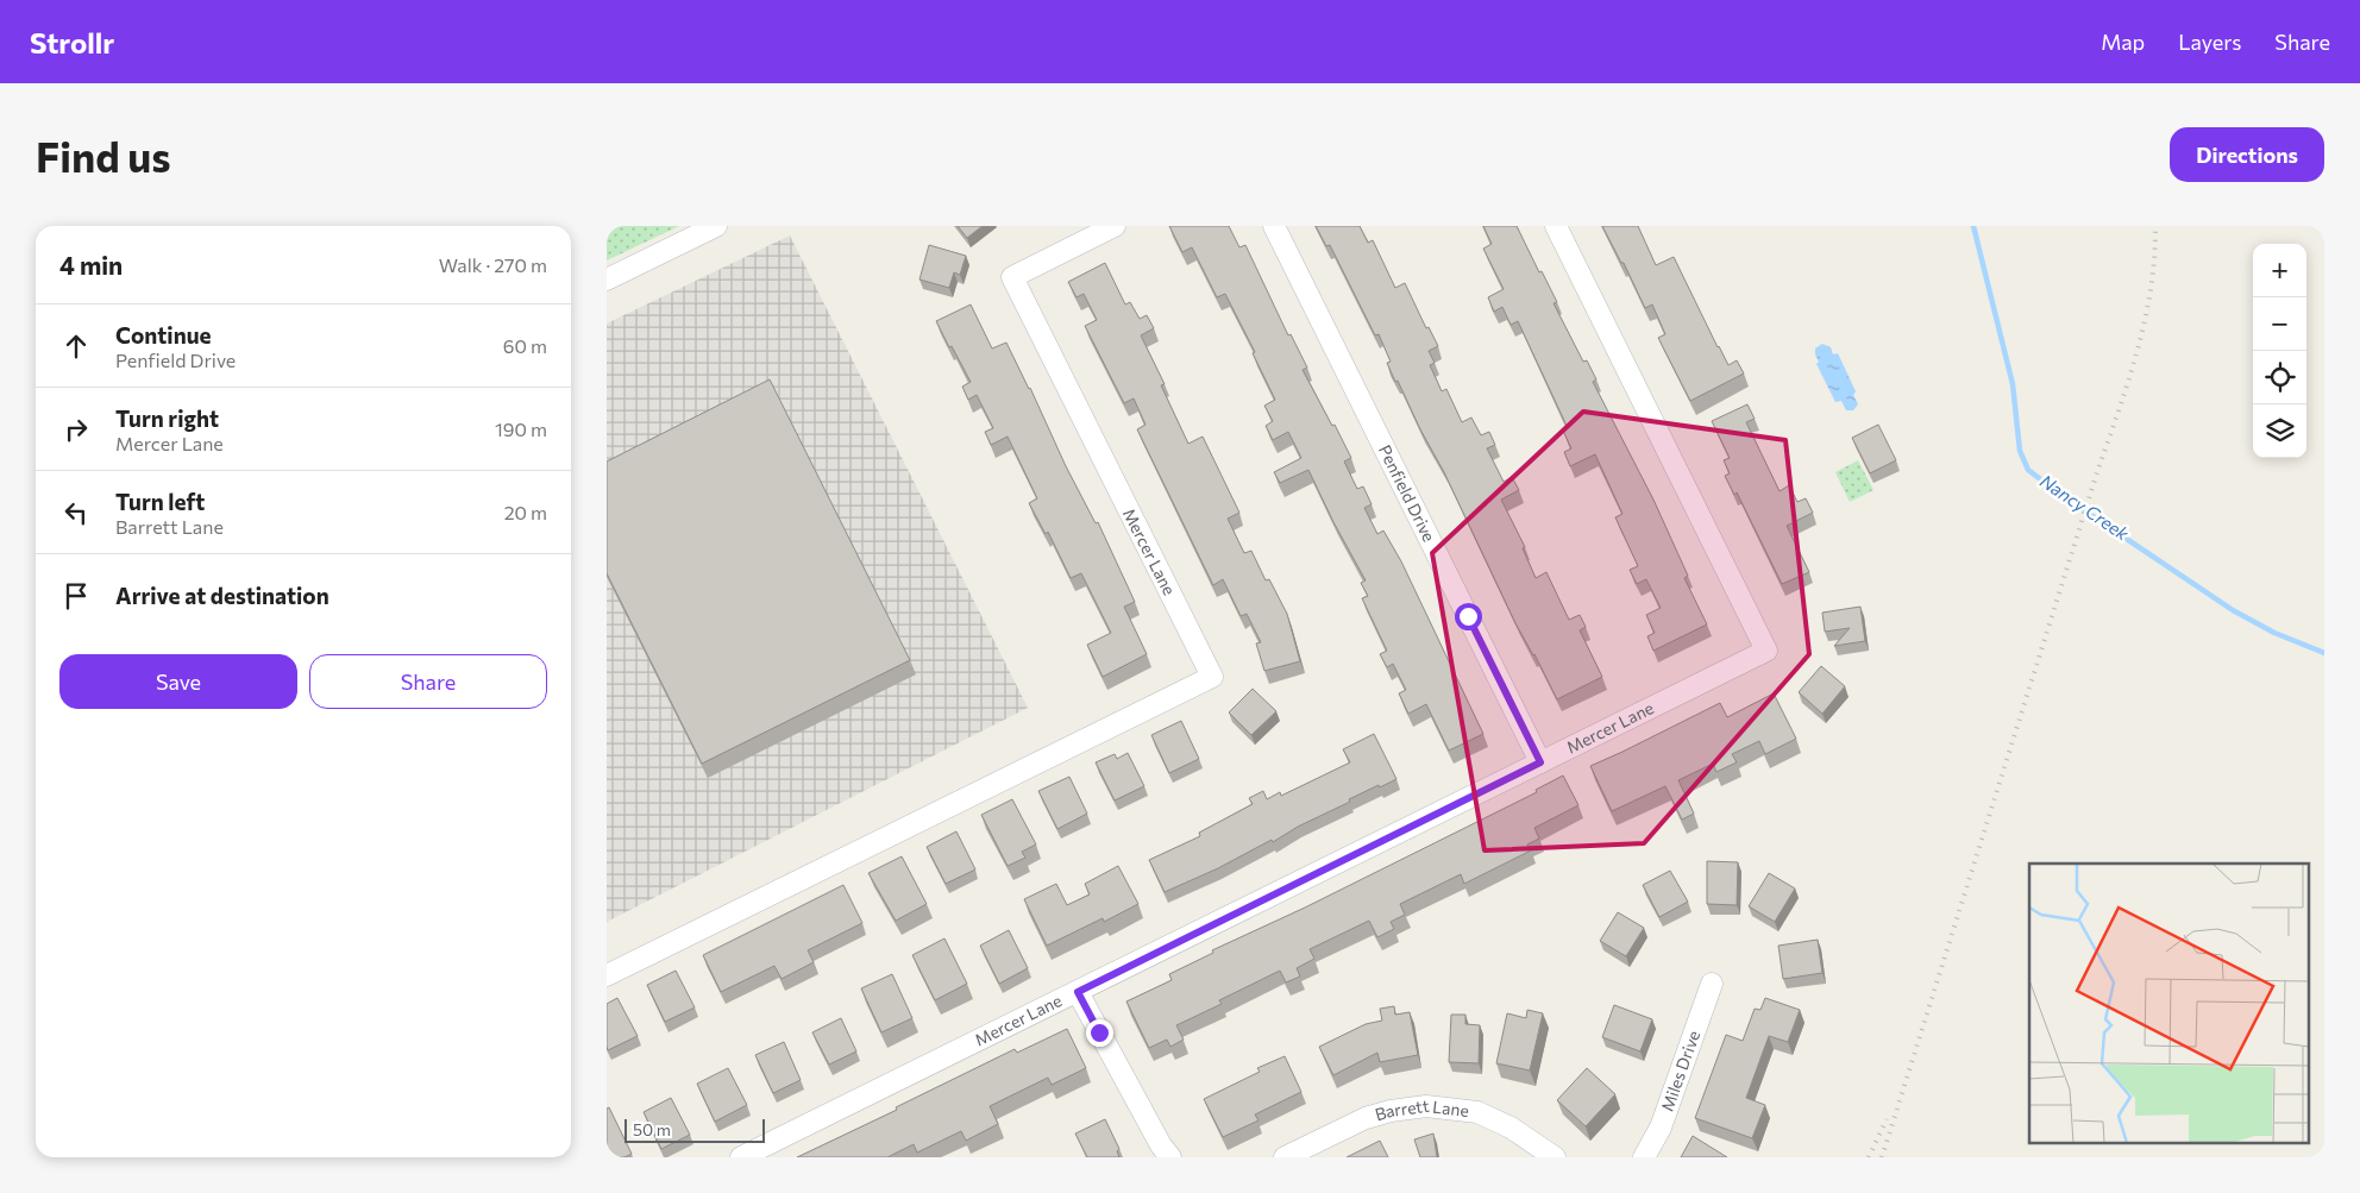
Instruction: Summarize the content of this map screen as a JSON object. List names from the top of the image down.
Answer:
{
  "streets": {
    "street": [
      "Penfield Drive",
      "Mercer Lane",
      "Miles Drive",
      "Barrett Lane"
    ]
  },
  "crossings": [
    ["Penfield Drive", "Mercer Lane"]
  ],
  "water": ["Nancy Creek"],
  "scale_bar": "50 m",
  "page": {
    "header": "Strollr",
    "nav": ["Map", "Layers", "Share"],
    "buttons": [
      "Directions",
      ["Save", "Share"]
    ],
    "title": "Find us",
    "heading": ["4 min", "Walk · 270 m"],
    "map_buttons": ["+", "−"],
    "list": [
      ["Continue", "Penfield Drive", "60 m"],
      ["Turn right", "Mercer Lane", "190 m"],
      ["Turn left", "Barrett Lane", "20 m"],
      "Arrive at destination"
    ],
    "scale": "50 m"
  }
}
